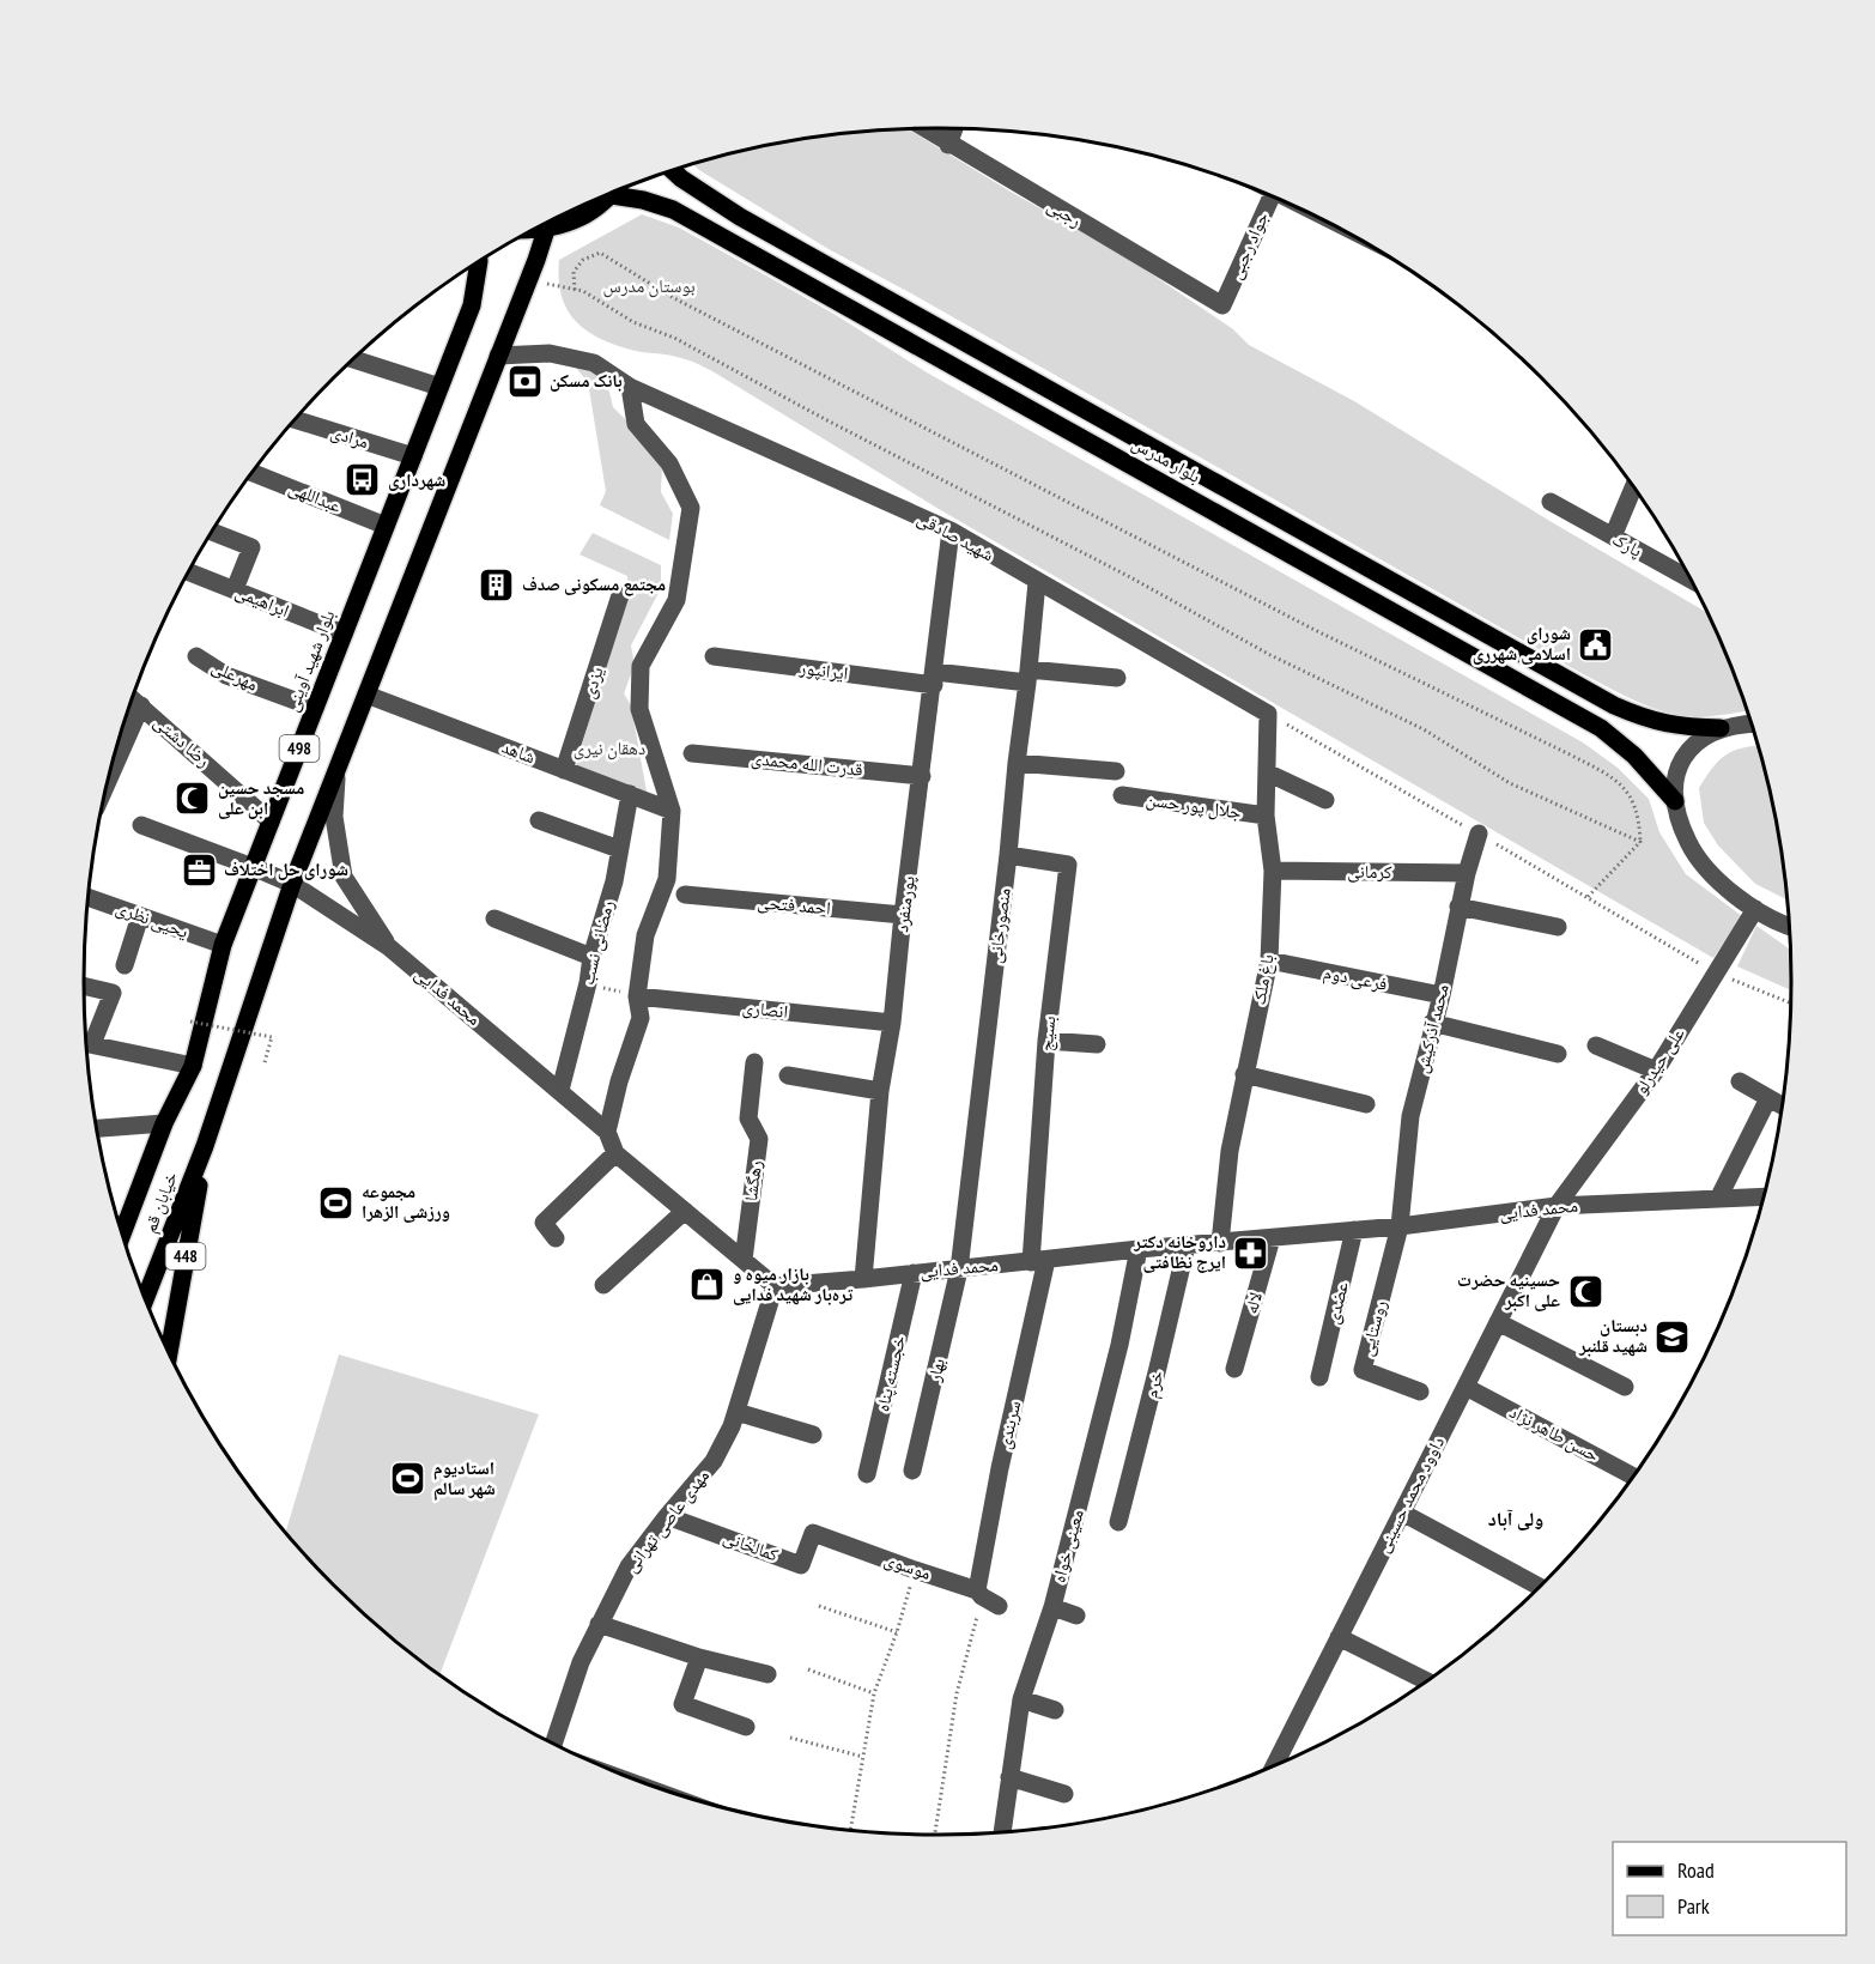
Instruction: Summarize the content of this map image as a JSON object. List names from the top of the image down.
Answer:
{
  "streets": {
    "main road": [
      "بلوار مدرس",
      "بلوار شهید آوینی",
      "498",
      "خیابان قم",
      "448"
    ],
    "street": [
      "رجبی",
      "جواد رجبی",
      "مرادی",
      "عبداللهی",
      "شهید صادقی",
      "پارک",
      "ابراهیمی",
      "ایرانپور",
      "مهرعلی",
      "یزدی",
      "رضا دشتی",
      "شاهد",
      "قدرت الله محمدی",
      "جلال پور حسن",
      "کرمانی",
      "پورمنفرد",
      "احمد فتحی",
      "یحیی نظری",
      "منصورخانی",
      "رمضانی نسب",
      "فرعی دوم",
      "باغ ملک",
      "محمد فدایی",
      "انصاری",
      "محمد آذرکیش",
      "بسیج",
      "علی حیدرلو",
      "رهگشا",
      "لاله",
      "عضدی",
      "روستایی",
      "بهار",
      "خجسته پناه",
      "خرم",
      "سربندی",
      "حسن طاهر نژاد",
      "داوود محمد حسینی",
      "مهدی عاصی تهرانی",
      "کمالخانی",
      "معینی خواه",
      "موسوی"
    ]
  },
  "crossings": [
    ["رجبی", "جواد رجبی"],
    ["مرادی", "بلوار شهید آوینی"],
    ["عبداللهی", "بلوار شهید آوینی"],
    ["شهید صادقی", "498"],
    ["شهید صادقی", "پورمنفرد"],
    ["شهید صادقی", "منصورخانی"],
    ["شهید صادقی", "باغ ملک"],
    ["ابراهیمی", "بلوار شهید آوینی"],
    ["بلوار شهید آوینی", "مهرعلی"],
    ["بلوار شهید آوینی", "رضا دشتی"],
    ["بلوار شهید آوینی", "یحیی نظری"],
    ["بلوار شهید آوینی", "محمد فدایی"],
    ["ایرانپور", "پورمنفرد"],
    ["ایرانپور", "منصورخانی"],
    ["یزدی", "شاهد"],
    ["498", "شاهد"],
    ["498", "محمد فدایی"],
    ["498", "خیابان قم"],
    ["498", "448"],
    ["شاهد", "رمضانی نسب"],
    ["قدرت الله محمدی", "پورمنفرد"],
    ["جلال پور حسن", "باغ ملک"],
    ["کرمانی", "باغ ملک"],
    ["کرمانی", "محمد آذرکیش"],
    ["پورمنفرد", "احمد فتحی"],
    ["پورمنفرد", "محمد فدایی"],
    ["پورمنفرد", "انصاری"],
    ["منصورخانی", "محمد فدایی"],
    ["منصورخانی", "بسیج"],
    ["منصورخانی", "بهار"],
    ["رمضانی نسب", "محمد فدایی"],
    ["فرعی دوم", "باغ ملک"],
    ["فرعی دوم", "محمد آذرکیش"],
    ["باغ ملک", "محمد فدایی"],
    ["محمد فدایی", "محمد آذرکیش"],
    ["محمد فدایی", "بسیج"],
    ["محمد فدایی", "علی حیدرلو"],
    ["محمد فدایی", "رهگشا"],
    ["محمد فدایی", "لاله"],
    ["محمد فدایی", "عضدی"],
    ["محمد فدایی", "روستایی"],
    ["محمد فدایی", "بهار"],
    ["محمد فدایی", "خجسته پناه"],
    ["محمد فدایی", "خرم"],
    ["محمد فدایی", "سربندی"],
    ["محمد فدایی", "داوود محمد حسینی"],
    ["محمد فدایی", "مهدی عاصی تهرانی"],
    ["محمد فدایی", "معینی خواه"],
    ["محمد آذرکیش", "روستایی"],
    ["بسیج", "سربندی"],
    ["علی حیدرلو", "داوود محمد حسینی"],
    ["خیابان قم", "448"],
    ["سربندی", "موسوی"],
    ["حسن طاهر نژاد", "داوود محمد حسینی"],
    ["مهدی عاصی تهرانی", "کمالخانی"],
    ["کمالخانی", "موسوی"]
  ],
  "districts": ["ولی آباد"],
  "parks": ["بوستان مدرس", "دهقان نیری"],
  "places": {
    "bank": ["بانک مسکن"],
    "bus stop": ["شهرداری"],
    "building": ["مجتمع مسکونی صدف"],
    "public building": ["شورای اسلامی شهرری"],
    "mosque": ["مسجد حسین ابن علی", "حسینیه حضرت علی اکبر"],
    "office": ["شورای حل اختلاف"],
    "sports": ["مجموعه ورزشی الزهرا", "استادیوم شهر سالم"],
    "pharmacy": ["داروخانه دکتر ایرج نظافتی"],
    "shop": ["بازار میوه و تره‌بار شهید فدایی"],
    "school or university": ["دبستان شهید قلنبر"]
  },
  "legend": ["Road", "Park"]
}
